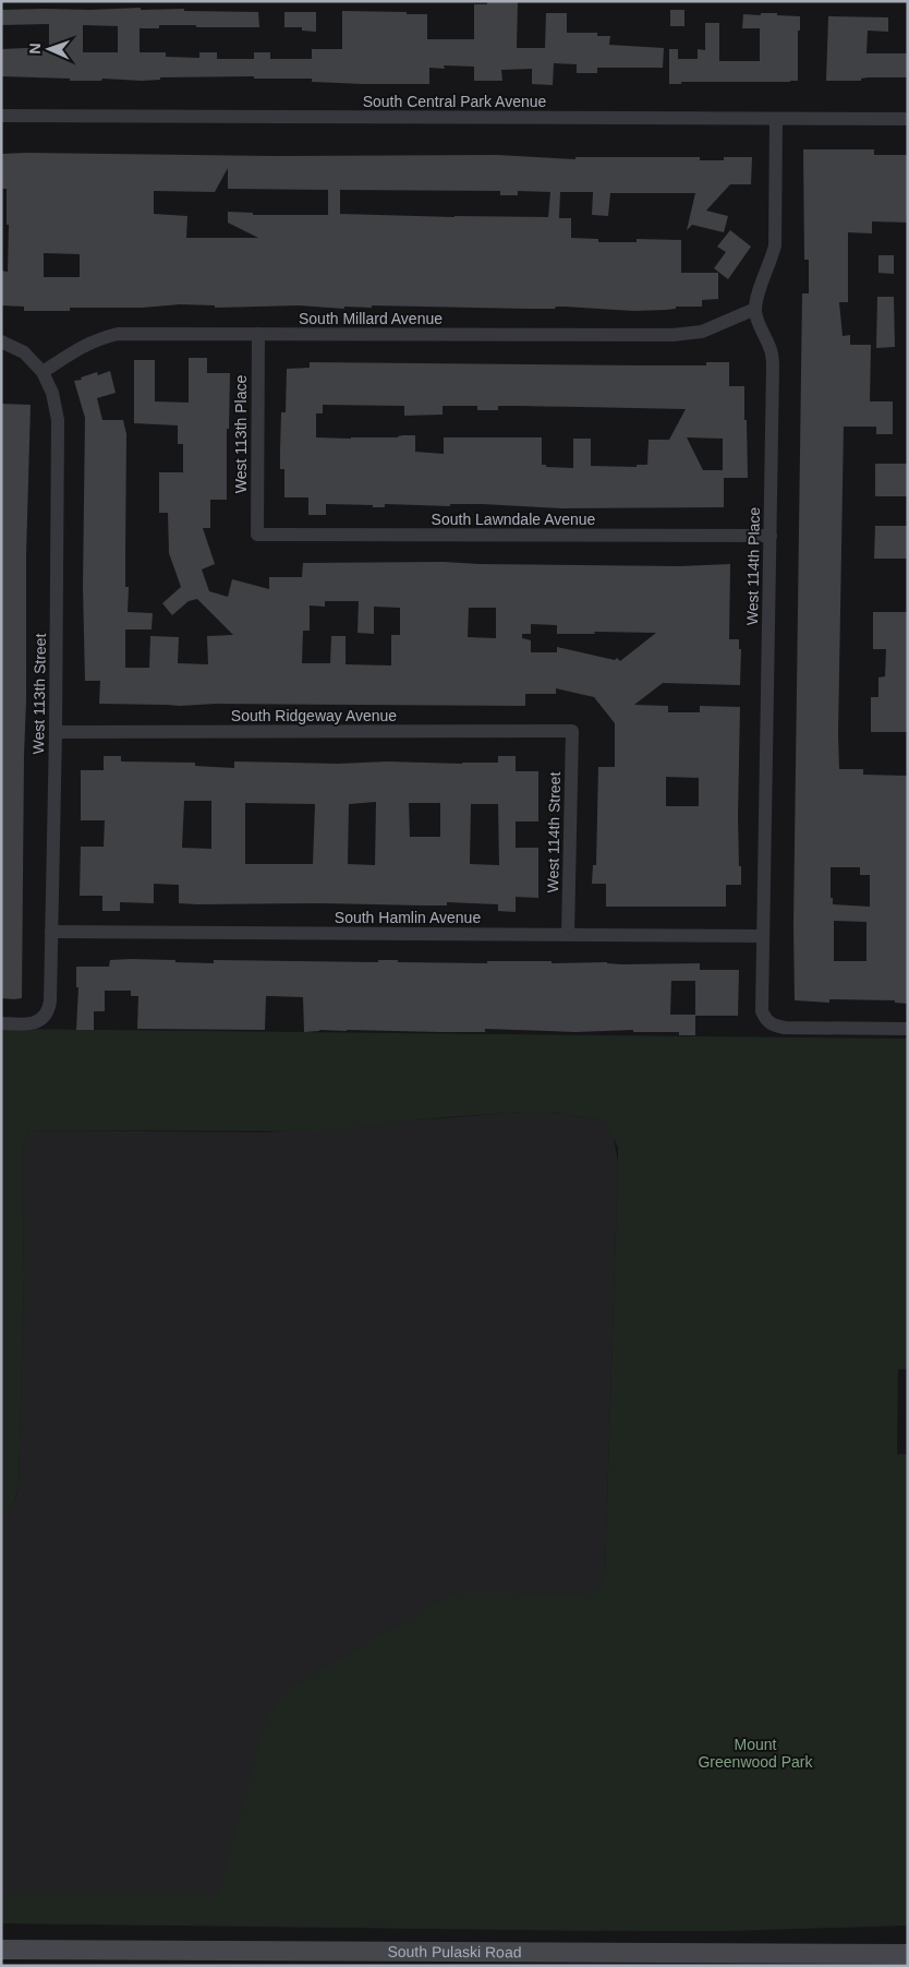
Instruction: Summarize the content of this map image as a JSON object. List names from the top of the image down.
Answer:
{
  "streets": {
    "main road": ["South Pulaski Road"],
    "street": [
      "South Central Park Avenue",
      "South Millard Avenue",
      "West 113th Place",
      "South Lawndale Avenue",
      "West 114th Place",
      "West 113th Street",
      "South Ridgeway Avenue",
      "West 114th Street",
      "South Hamlin Avenue"
    ]
  },
  "crossings": [
    ["South Millard Avenue", "West 113th Place"],
    ["South Millard Avenue", "West 114th Place"],
    ["South Millard Avenue", "West 113th Street"],
    ["West 113th Place", "South Lawndale Avenue"],
    ["South Lawndale Avenue", "West 114th Place"],
    ["West 114th Place", "South Hamlin Avenue"],
    ["West 113th Street", "South Ridgeway Avenue"],
    ["West 113th Street", "South Hamlin Avenue"],
    ["South Ridgeway Avenue", "West 114th Street"],
    ["West 114th Street", "South Hamlin Avenue"]
  ],
  "parks": ["Mount Greenwood Park"],
  "north": "left"
}
